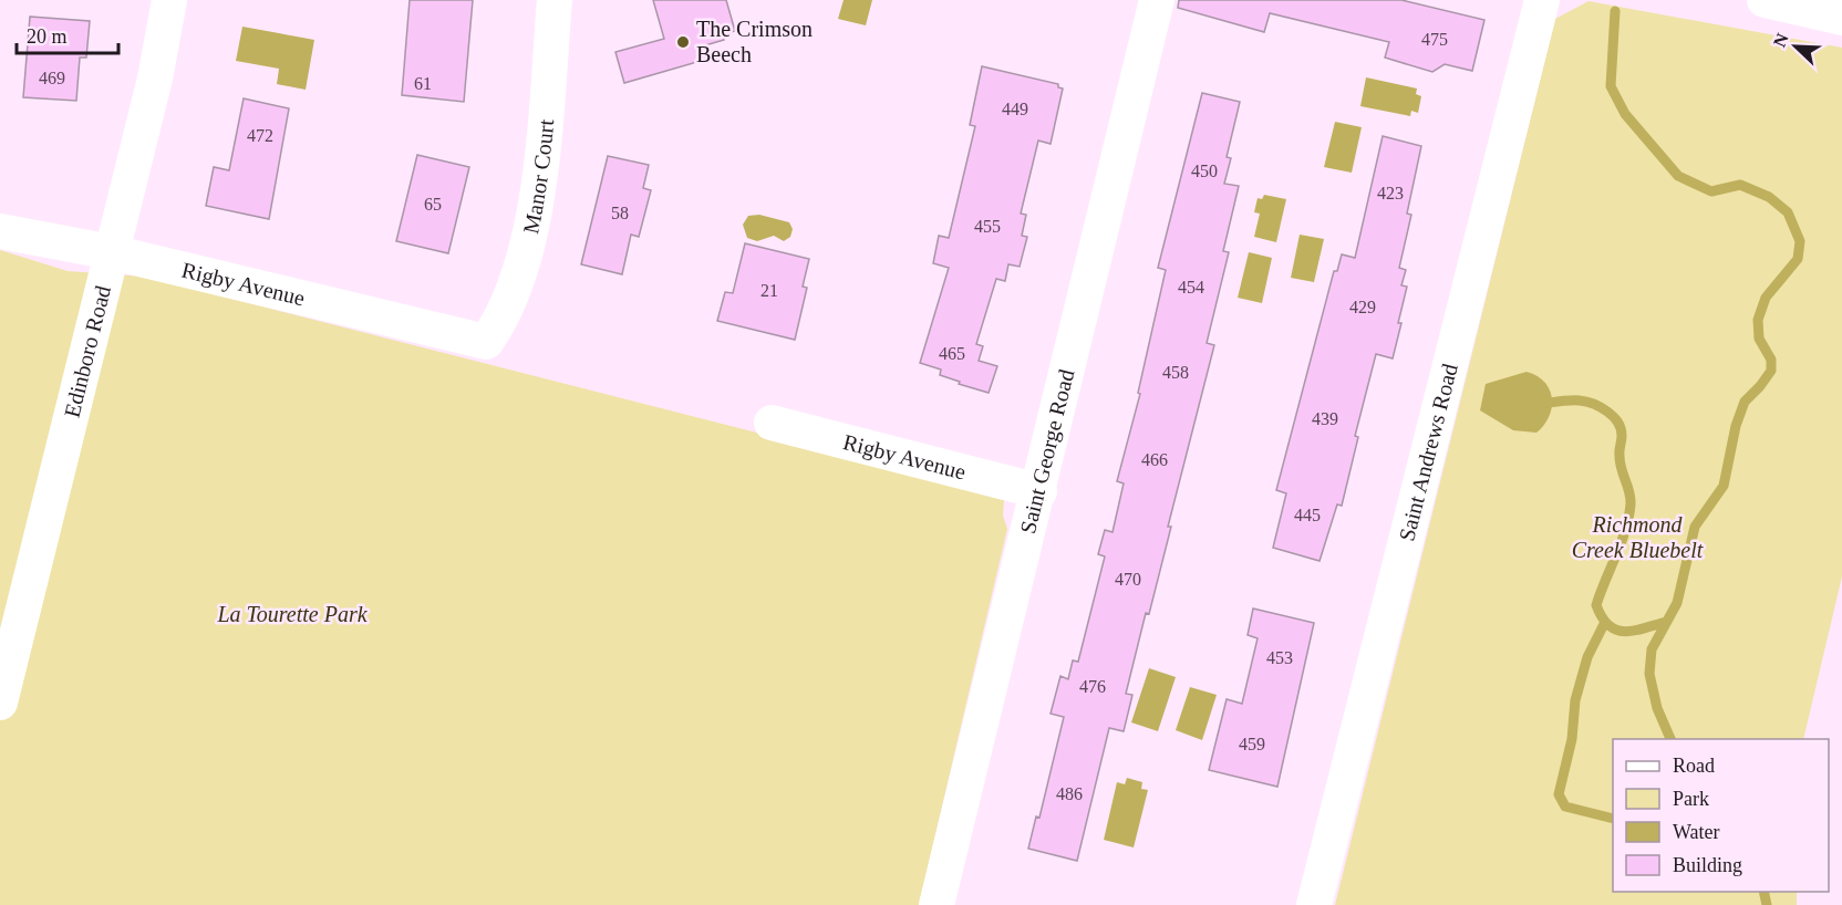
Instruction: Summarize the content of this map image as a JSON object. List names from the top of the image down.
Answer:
{
  "streets": {
    "street": [
      "Manor Court",
      "Rigby Avenue",
      "Edinboro Road",
      "Saint George Road",
      "Saint Andrews Road"
    ]
  },
  "crossings": [
    ["Manor Court", "Rigby Avenue"],
    ["Rigby Avenue", "Edinboro Road"],
    ["Rigby Avenue", "Saint George Road"]
  ],
  "parks": ["Richmond Creek Bluebelt", "La Tourette Park"],
  "places": ["The Crimson Beech"],
  "house_numbers": [
    "475",
    "469",
    "61",
    "449",
    "472",
    "450",
    "423",
    "65",
    "58",
    "455",
    "454",
    "21",
    "429",
    "465",
    "458",
    "439",
    "466",
    "445",
    "470",
    "453",
    "476",
    "459",
    "486"
  ],
  "legend": [
    "Road",
    "Park",
    "Water",
    "Building"
  ],
  "scale_bar": "20 m",
  "north": "top left"
}
